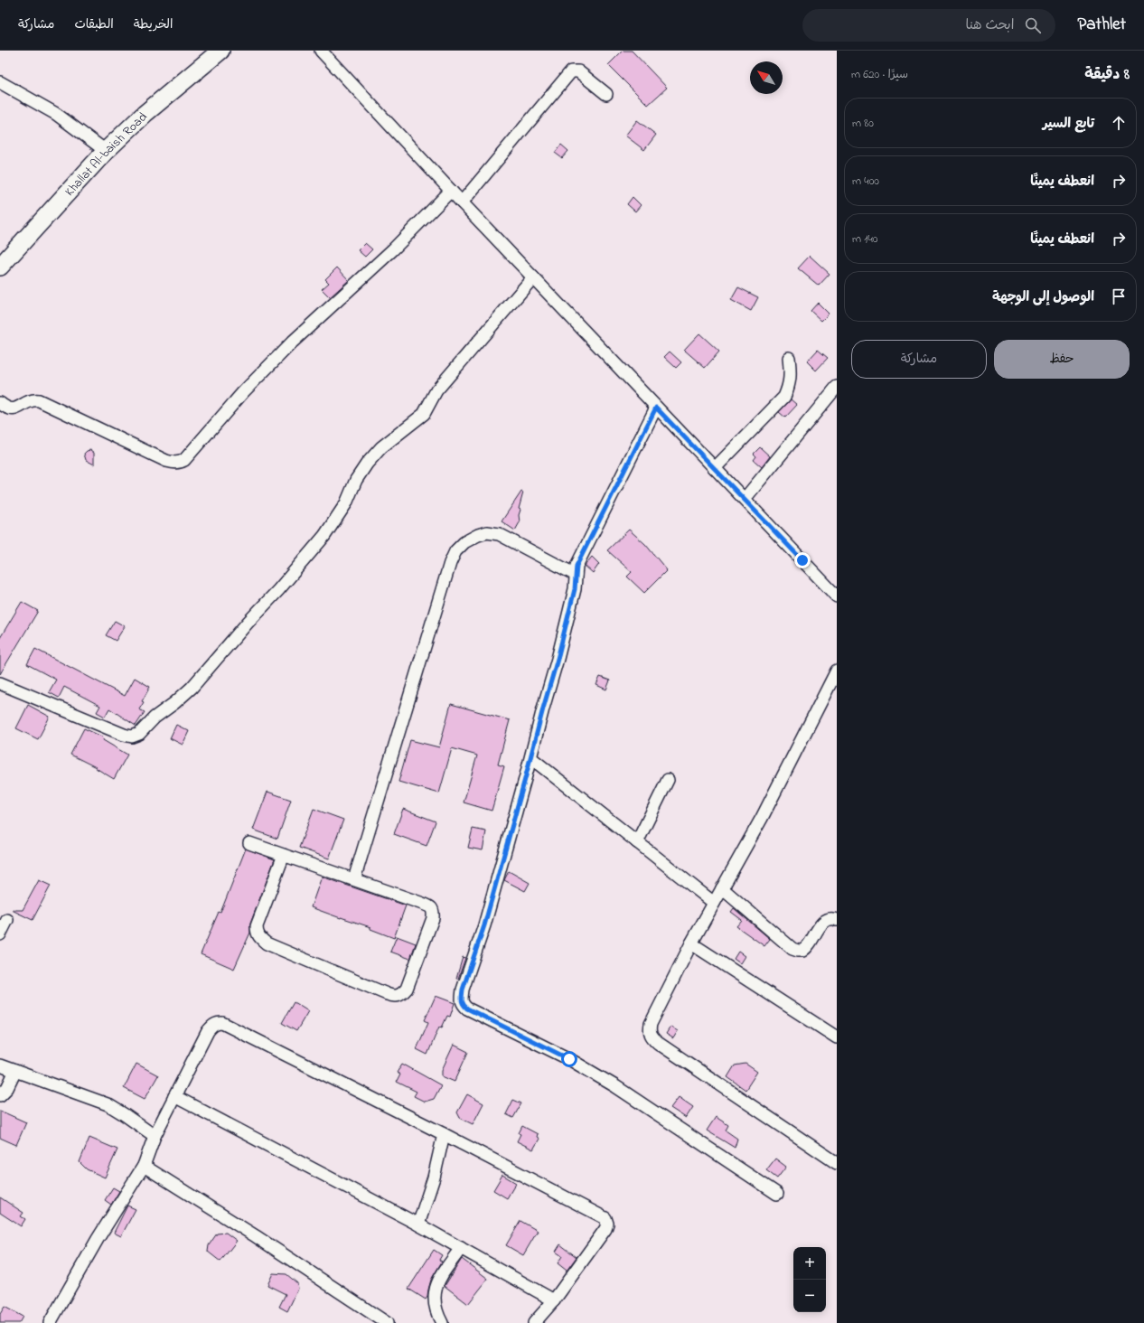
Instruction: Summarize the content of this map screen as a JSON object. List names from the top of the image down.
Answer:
{
  "streets": {
    "street": ["Khallat Al-baish Road"]
  },
  "north": "top left",
  "page": {
    "header": "Pathlet",
    "search": "ابحث هنا",
    "nav": ["الخريطة", "الطبقات", "مشاركة"],
    "heading": ["8 دقيقة", "سيرًا · 620 m"],
    "list": [
      ["تابع السير", "80 m"],
      ["انعطف يمينًا", "400 m"],
      ["انعطف يمينًا", "140 m"],
      "الوصول إلى الوجهة"
    ],
    "buttons": ["حفظ", "مشاركة"],
    "map_buttons": ["+", "−"]
  }
}
